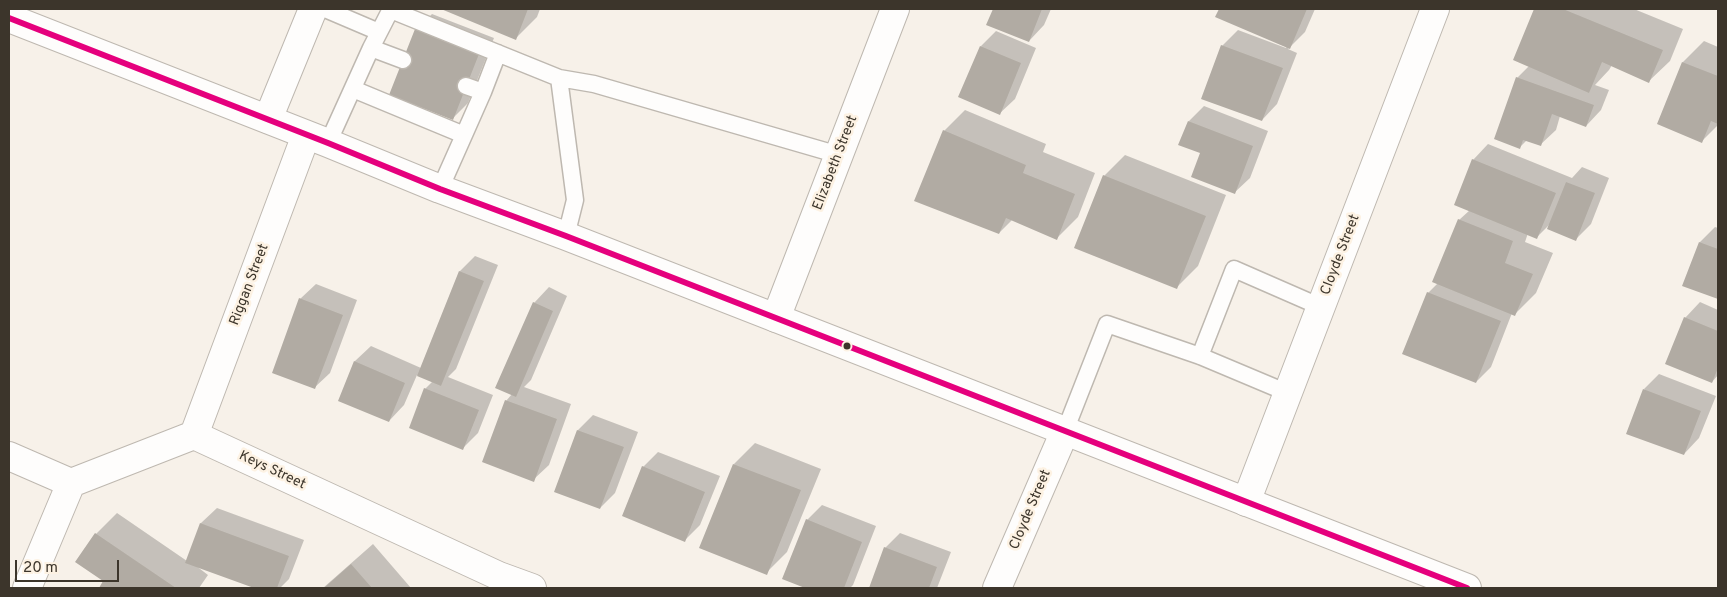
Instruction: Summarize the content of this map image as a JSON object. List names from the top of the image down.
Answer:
{
  "streets": {
    "street": [
      "Elizabeth Street",
      "Cloyde Street",
      "Riggan Street",
      "Keys Street"
    ]
  },
  "crossings": [
    ["Riggan Street", "Keys Street"]
  ],
  "scale_bar": "20 m"
}
